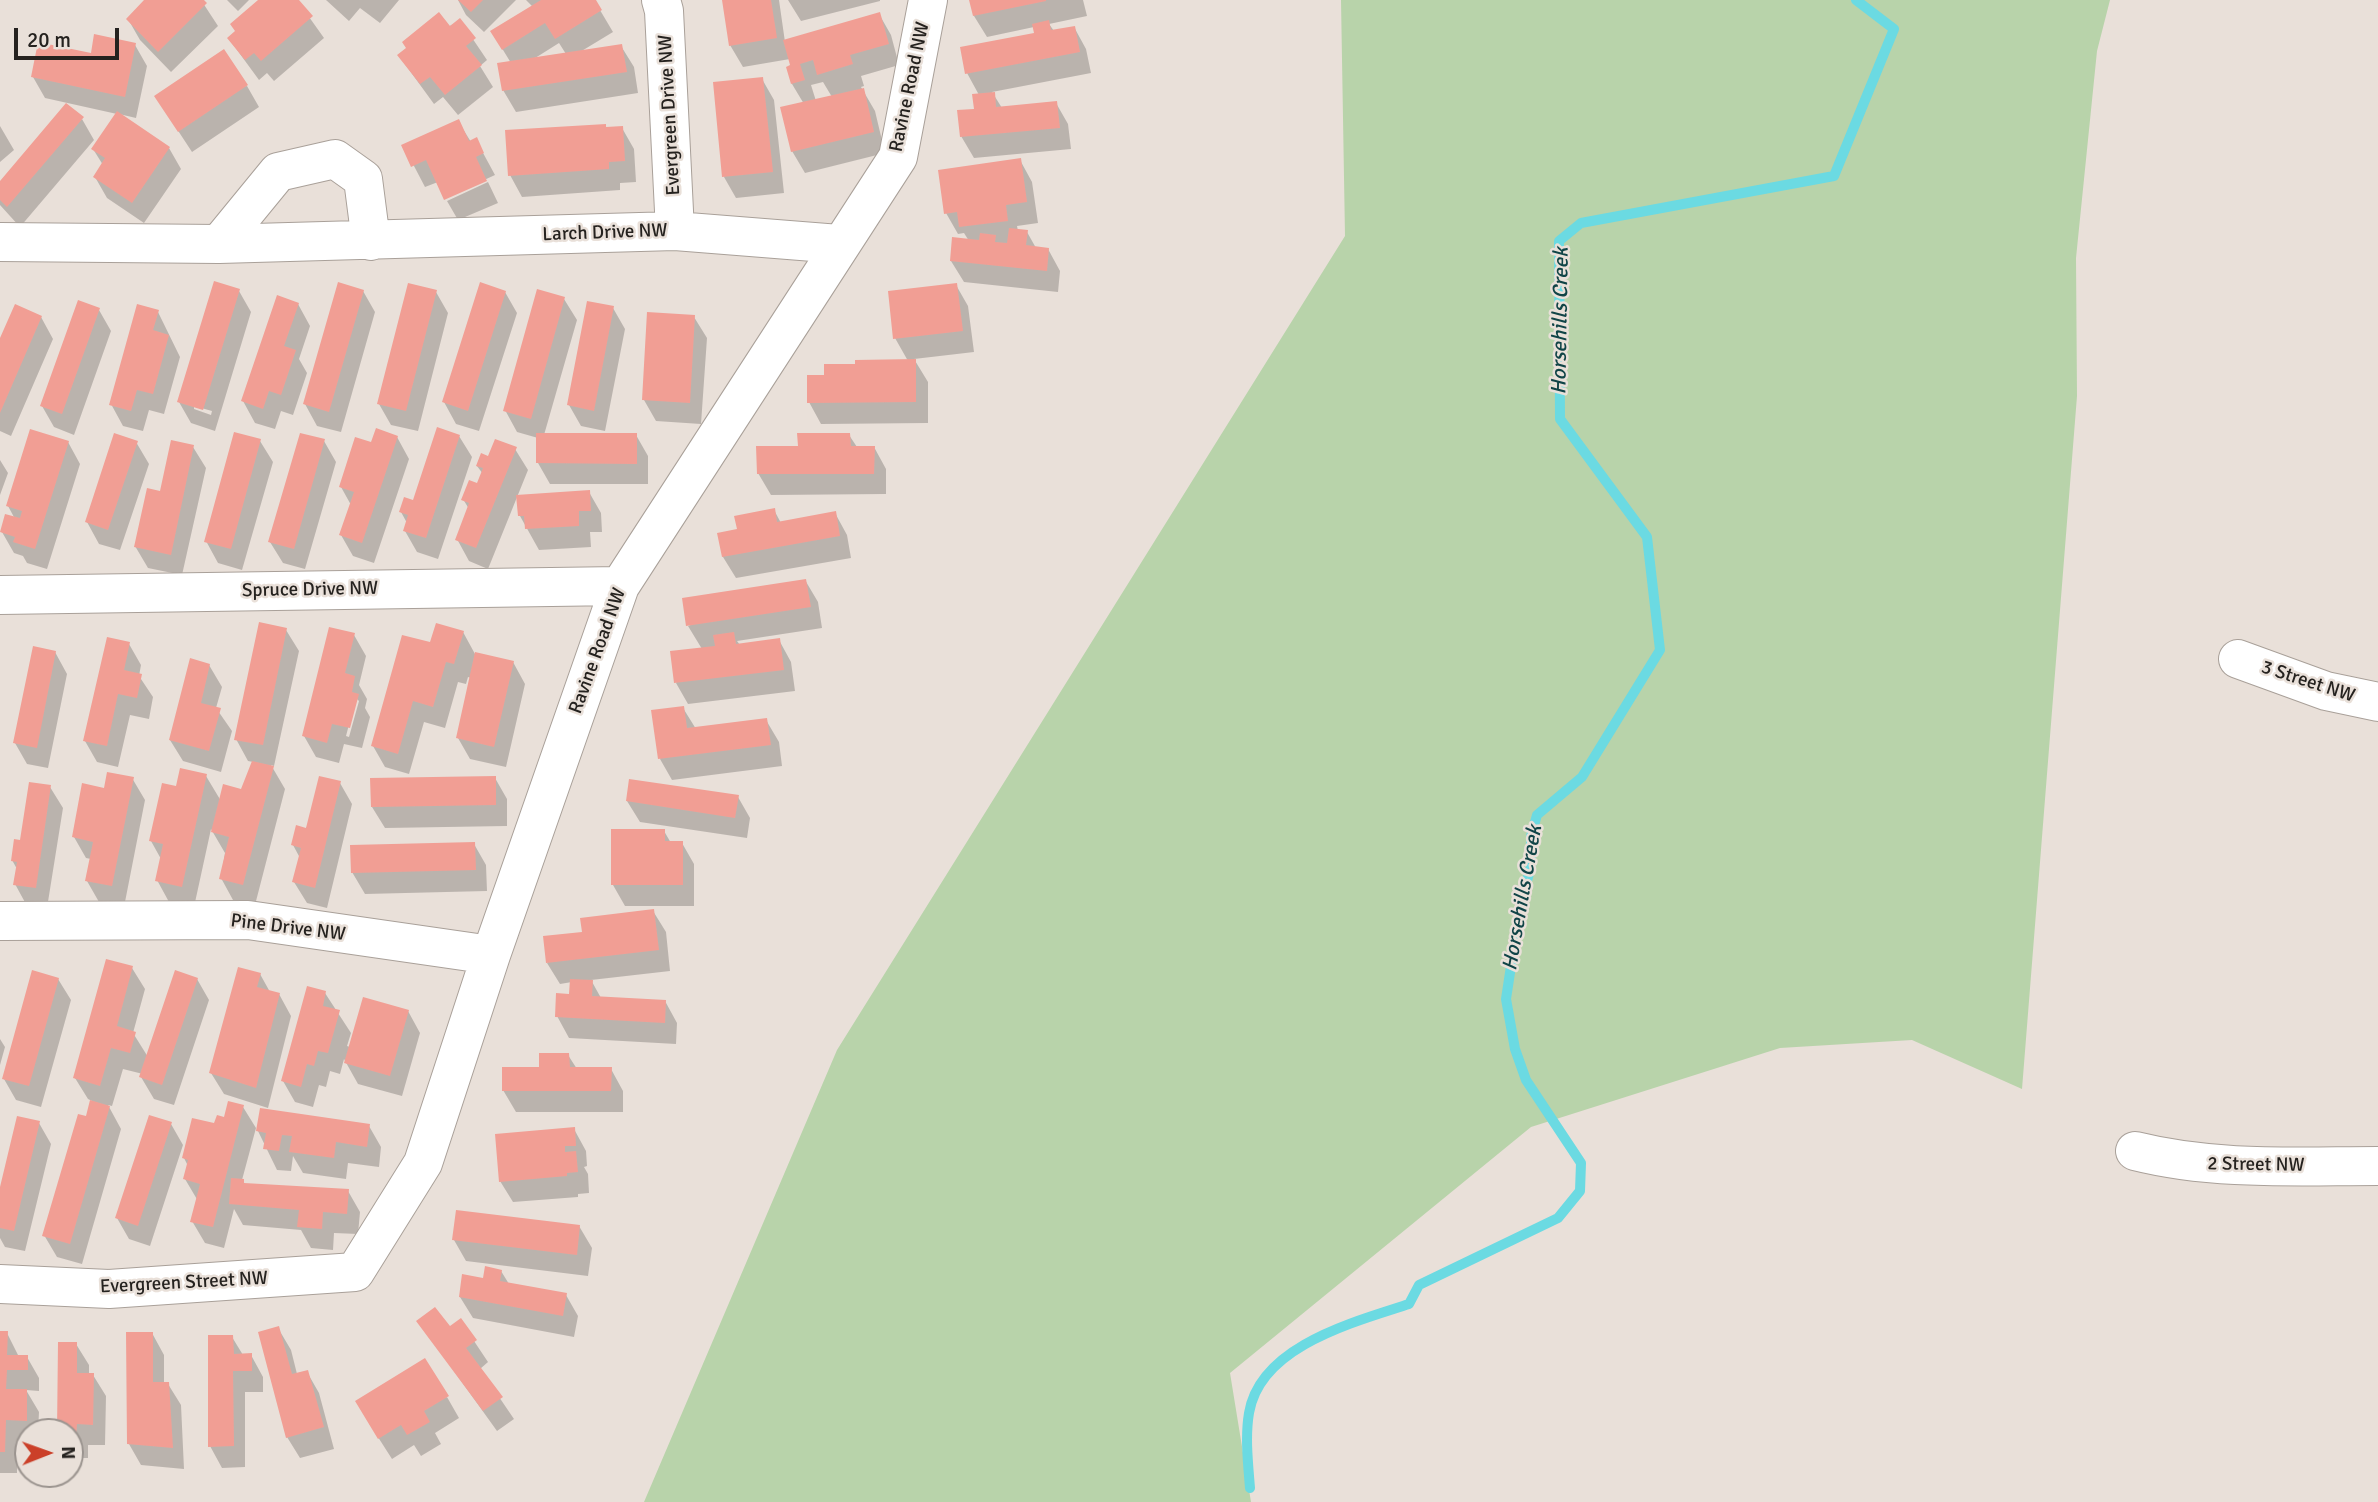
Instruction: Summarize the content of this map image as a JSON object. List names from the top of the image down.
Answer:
{
  "streets": {
    "street": [
      "Ravine Road NW",
      "Evergreen Drive NW",
      "Larch Drive NW",
      "Spruce Drive NW",
      "3 Street NW",
      "Pine Drive NW",
      "2 Street NW",
      "Evergreen Street NW"
    ]
  },
  "crossings": [
    ["Ravine Road NW", "Larch Drive NW"],
    ["Ravine Road NW", "Spruce Drive NW"],
    ["Ravine Road NW", "Pine Drive NW"],
    ["Ravine Road NW", "Evergreen Street NW"],
    ["Evergreen Drive NW", "Larch Drive NW"]
  ],
  "water": ["Horsehills Creek"],
  "scale_bar": "20 m",
  "north": "right"
}
